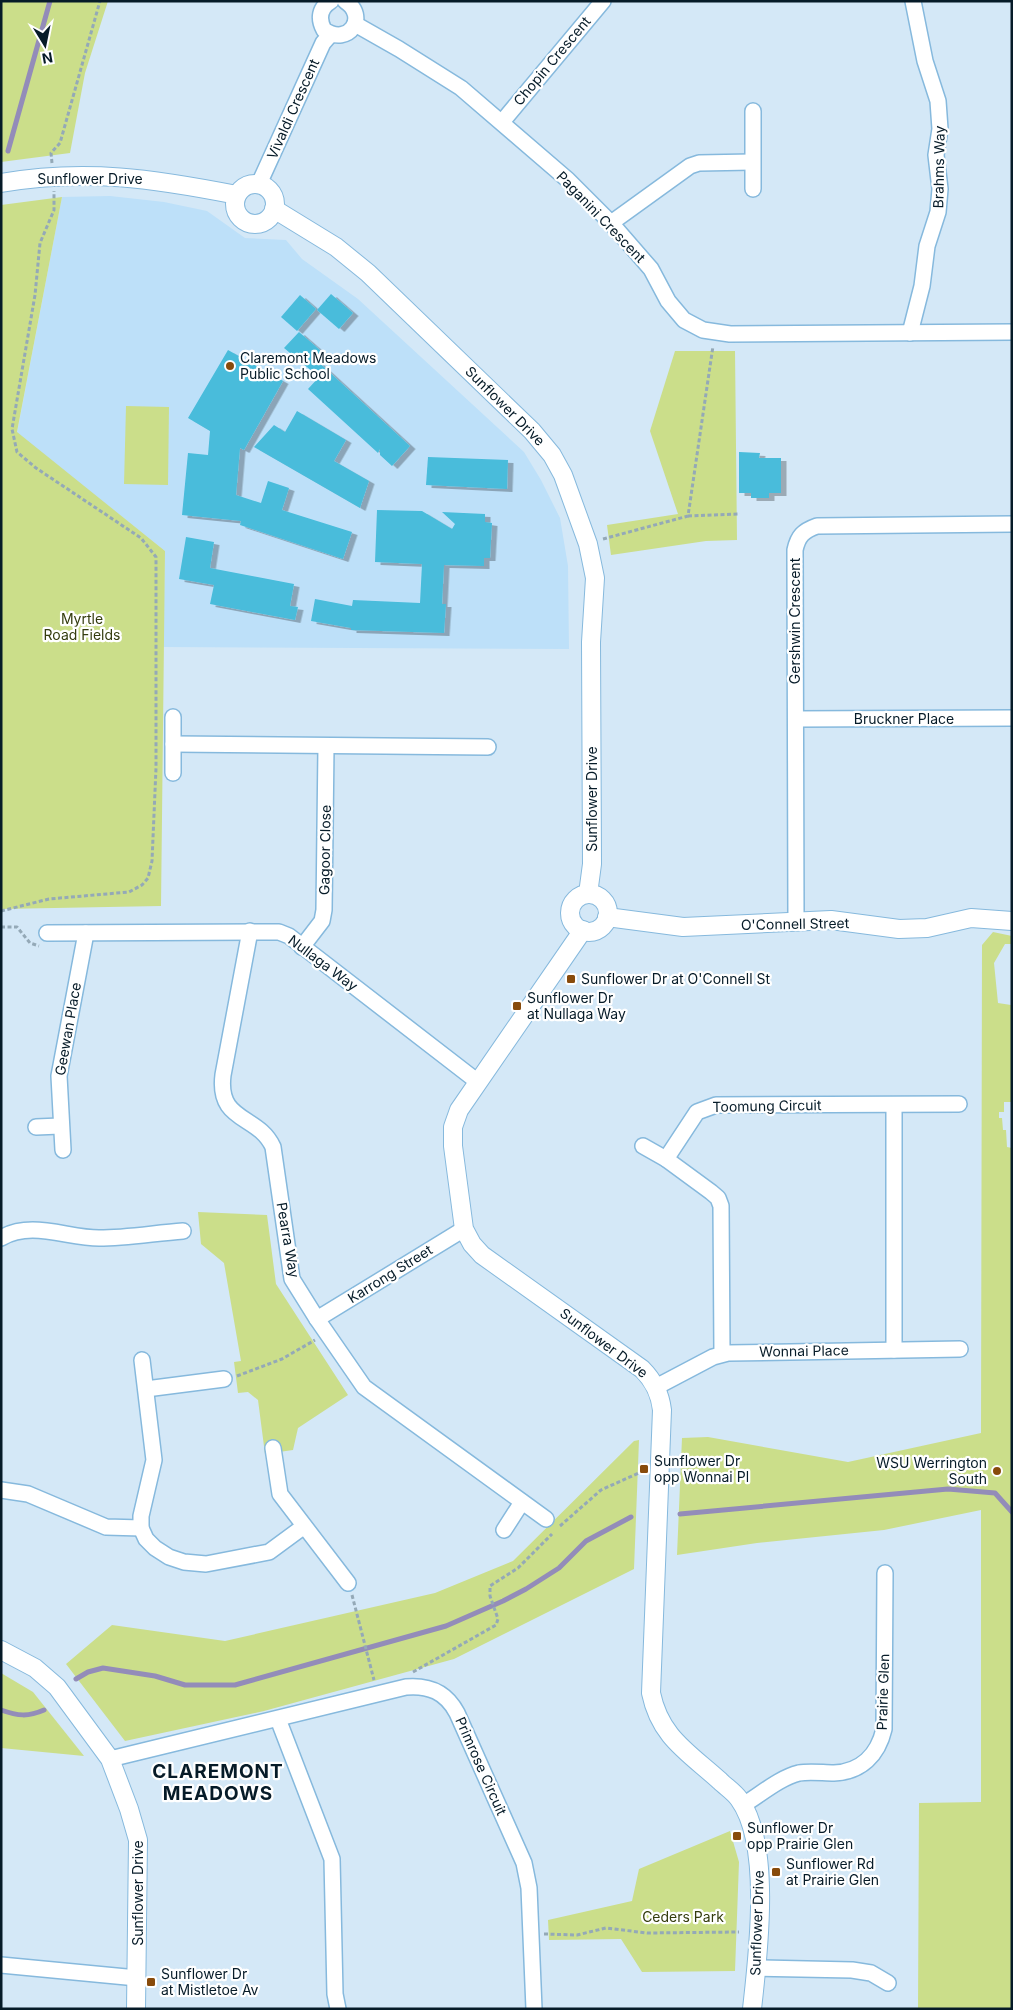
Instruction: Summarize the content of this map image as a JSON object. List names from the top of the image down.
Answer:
{
  "streets": {
    "street": [
      "Chopin Crescent",
      "Vivaldi Crescent",
      "Brahms Way",
      "Sunflower Drive",
      "Paganini Crescent",
      "Gershwin Crescent",
      "Bruckner Place",
      "Gagoor Close",
      "O'Connell Street",
      "Nullaga Way",
      "Geewan Place",
      "Toomung Circuit",
      "Pearra Way",
      "Karrong Street",
      "Wonnai Place",
      "Prairie Glen",
      "Primrose Circuit"
    ]
  },
  "crossings": [
    ["Chopin Crescent", "Paganini Crescent"],
    ["Vivaldi Crescent", "Sunflower Drive"],
    ["Brahms Way", "Paganini Crescent"],
    ["Sunflower Drive", "O'Connell Street"],
    ["Sunflower Drive", "Nullaga Way"],
    ["Sunflower Drive", "Karrong Street"],
    ["Sunflower Drive", "Wonnai Place"],
    ["Sunflower Drive", "Prairie Glen"],
    ["Sunflower Drive", "Primrose Circuit"],
    ["Gershwin Crescent", "Bruckner Place"],
    ["Gershwin Crescent", "O'Connell Street"],
    ["Gagoor Close", "Nullaga Way"],
    ["Nullaga Way", "Geewan Place"],
    ["Nullaga Way", "Pearra Way"],
    ["Pearra Way", "Karrong Street"]
  ],
  "districts": ["CLAREMONT MEADOWS"],
  "parks": ["Myrtle Road Fields", "Ceders Park"],
  "places": {
    "other": ["Claremont Meadows Public School", "WSU Werrington South"],
    "transit": [
      "Sunflower Dr at O'Connell St",
      "Sunflower Dr at Nullaga Way",
      "Sunflower Dr opp Wonnai Pl",
      "Sunflower Dr opp Prairie Glen",
      "Sunflower Rd at Prairie Glen",
      "Sunflower Dr at Mistletoe Av"
    ]
  },
  "north": "bottom"
}
